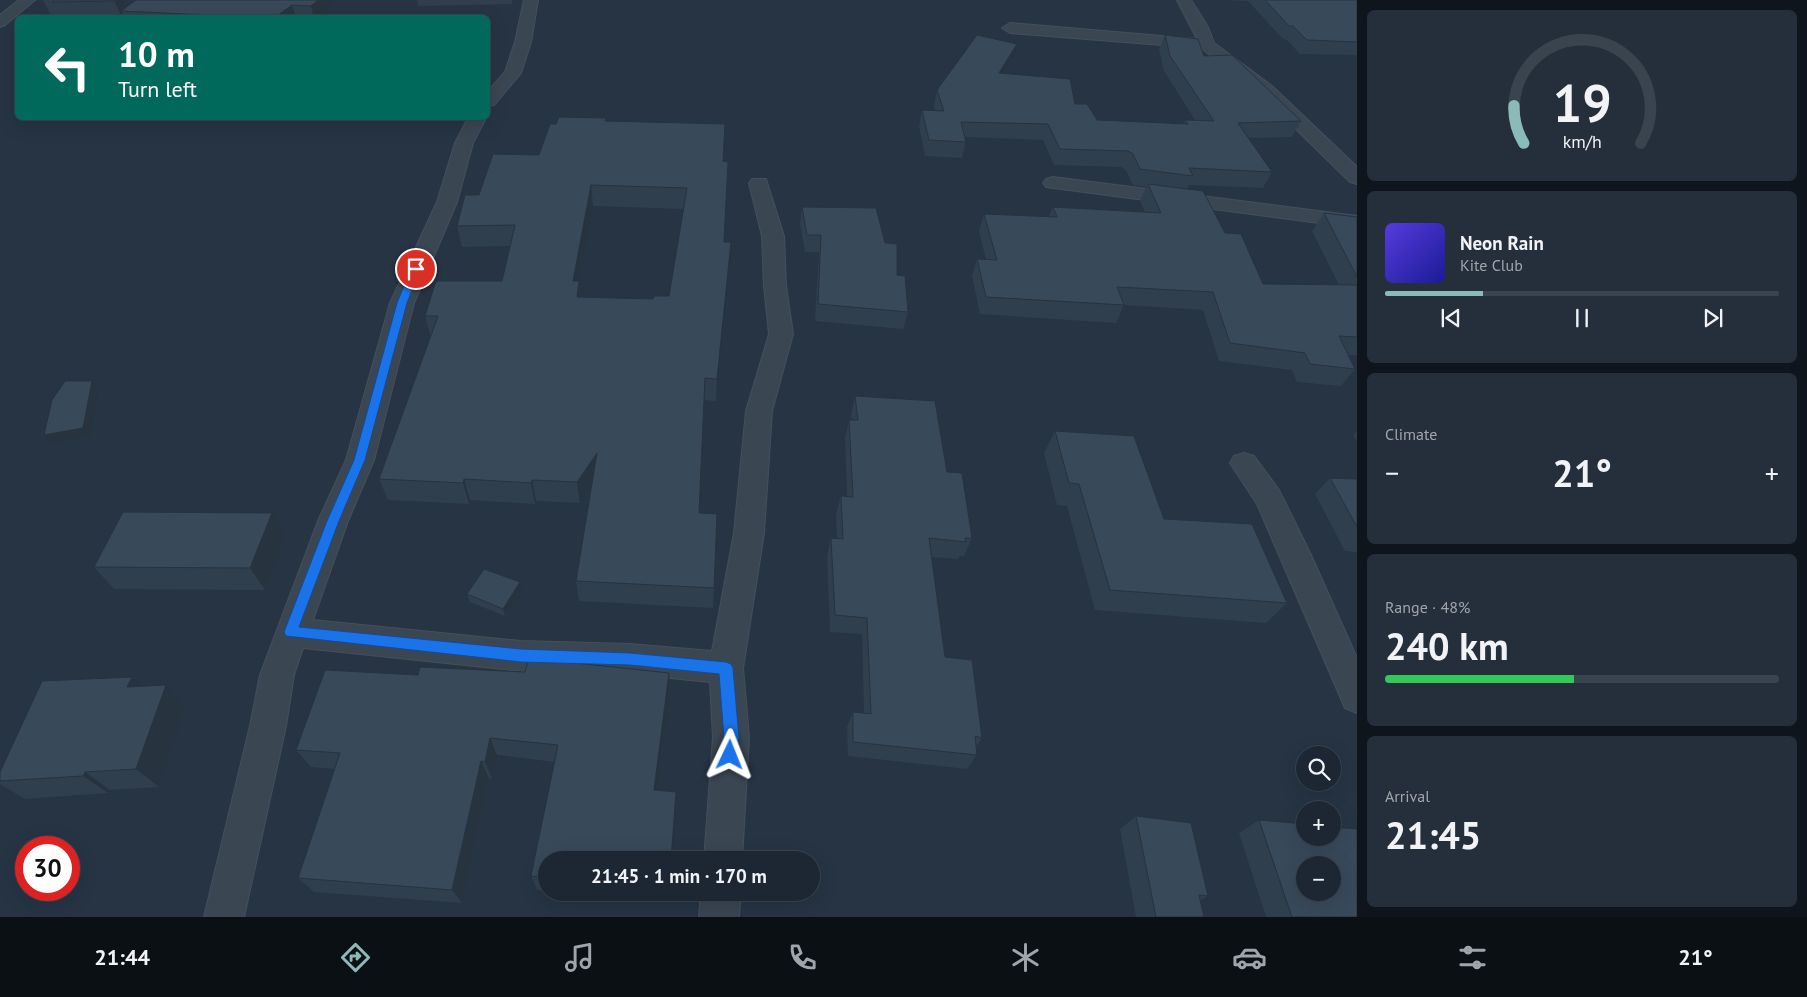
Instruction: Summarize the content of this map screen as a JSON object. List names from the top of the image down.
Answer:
{
  "page": {
    "turn": ["10 m", "Turn left"],
    "song": ["Neon Rain", "Kite Club"],
    "tile": [
      "Climate",
      ["Range · 48%", "240 km"],
      ["Arrival", "21:45"]
    ],
    "heat": ["−", "21°", "+"],
    "map_buttons": ["+", "−"],
    "limit": "30",
    "trip": "21:45 · 1 min · 170 m",
    "tabs": ["21:44", "21°"],
    "gauge": ["19", "km/h"]
  }
}
